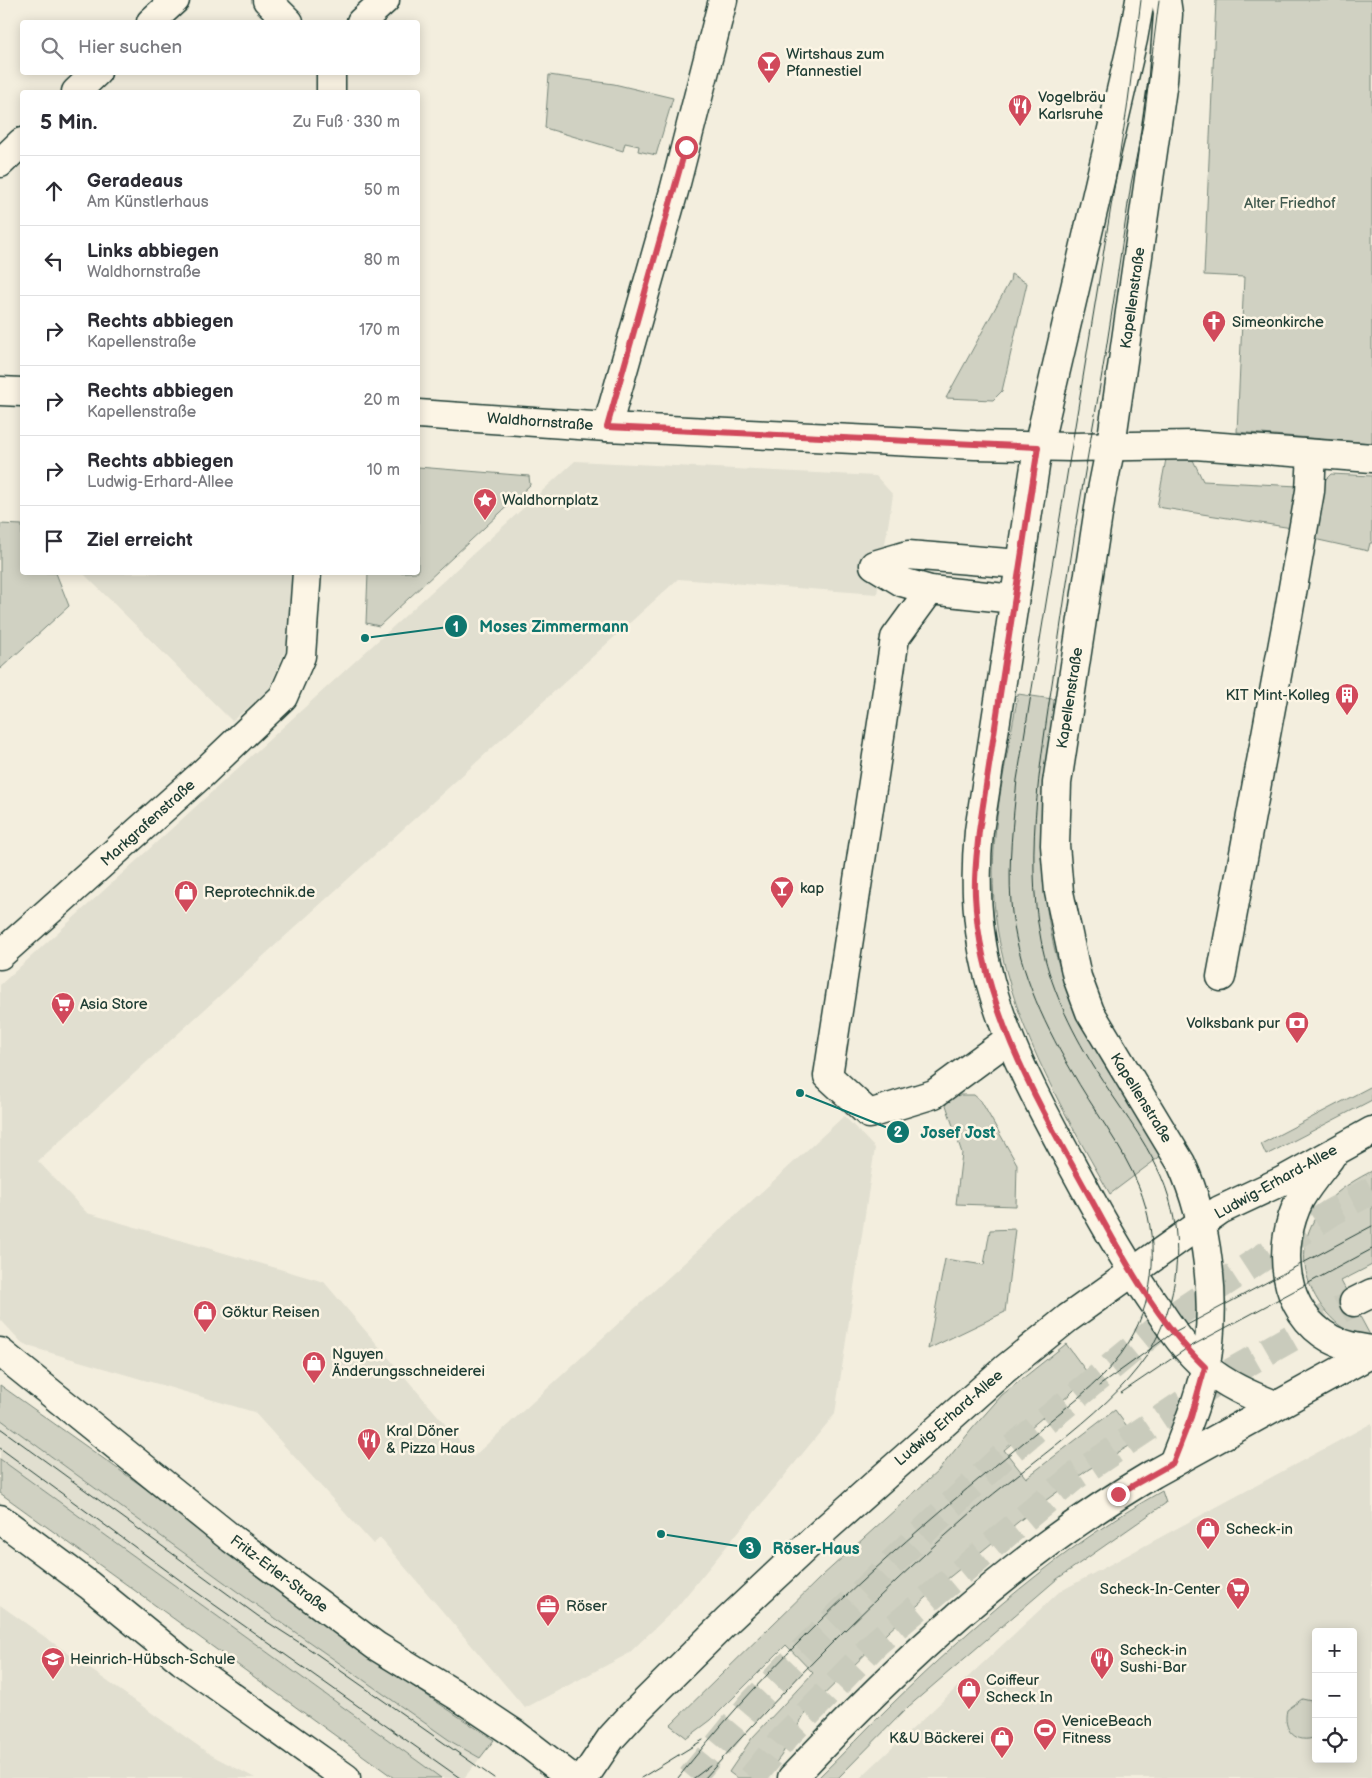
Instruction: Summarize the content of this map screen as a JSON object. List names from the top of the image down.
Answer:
{
  "streets": {
    "main road": [
      "Kapellenstraße",
      "Waldhornstraße",
      "Markgrafenstraße",
      "Ludwig-Erhard-Allee",
      "Fritz-Erler-Straße"
    ]
  },
  "crossings": [
    ["Kapellenstraße", "Waldhornstraße"],
    ["Kapellenstraße", "Ludwig-Erhard-Allee"]
  ],
  "parks": ["Alter Friedhof"],
  "places": {
    "bar": ["Wirtshaus zum Pfannestiel", "kap"],
    "restaurant": ["Vogelbräu Karlsruhe", "Kral Döner & Pizza Haus", "Scheck-in Sushi-Bar"],
    "church": ["Simeonkirche"],
    "place": ["Waldhornplatz"],
    "other": ["Moses Zimmermann", "Josef Jost", "Röser-Haus"],
    "building": ["KIT Mint-Kolleg"],
    "shop": [
      "Reprotechnik.de",
      "Göktur Reisen",
      "Nguyen Änderungsschneiderei",
      "Scheck-in",
      "Coiffeur Scheck In",
      "K&U Bäckerei"
    ],
    "supermarket": ["Asia Store", "Scheck-In-Center"],
    "bank": ["Volksbank pur"],
    "office": ["Röser"],
    "school or university": ["Heinrich-Hübsch-Schule"],
    "sports": ["VeniceBeach Fitness"]
  },
  "page": {
    "search": "Hier suchen",
    "heading": ["5 Min.", "Zu Fuß · 330 m"],
    "list": [
      ["Geradeaus", "Am Künstlerhaus", "50 m"],
      ["Links abbiegen", "Waldhornstraße", "80 m"],
      ["Rechts abbiegen", "Kapellenstraße", "170 m"],
      ["Rechts abbiegen", "Kapellenstraße", "20 m"],
      ["Rechts abbiegen", "Ludwig-Erhard-Allee", "10 m"],
      "Ziel erreicht"
    ],
    "map_buttons": ["+", "−"]
  }
}
